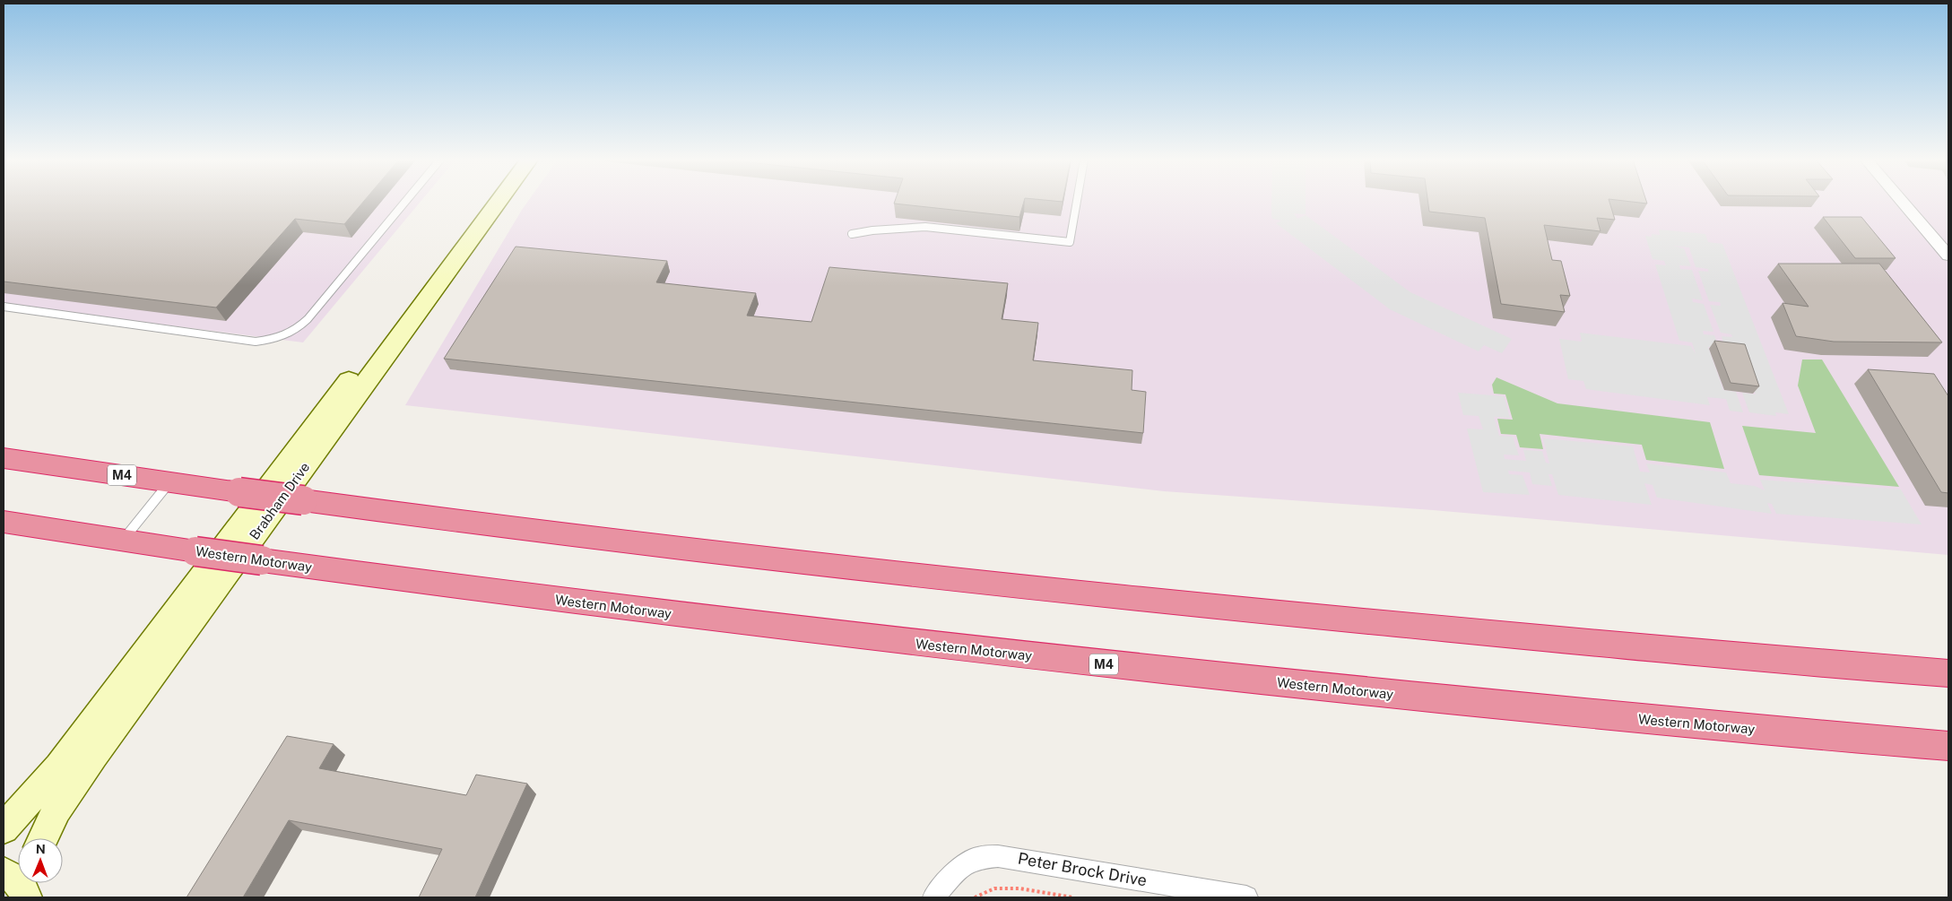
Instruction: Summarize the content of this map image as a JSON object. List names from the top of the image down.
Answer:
{
  "streets": {
    "highway": ["M4", "Western Motorway"],
    "main road": ["Brabham Drive"],
    "street": ["Peter Brock Drive"]
  },
  "north": "top"
}
